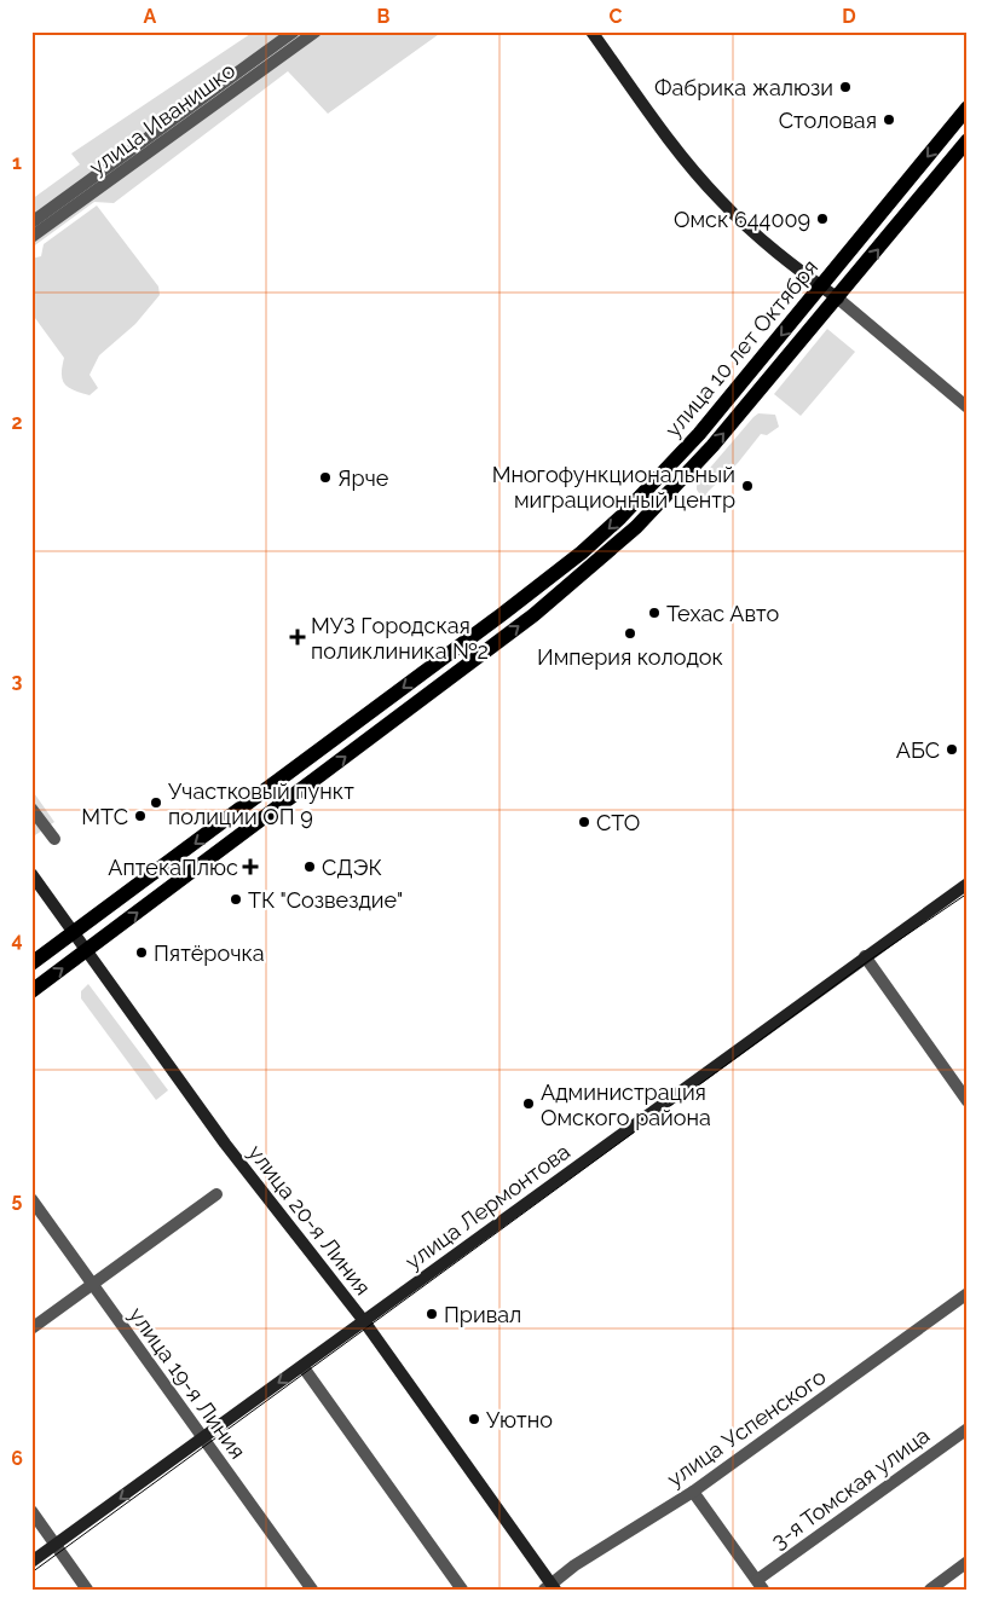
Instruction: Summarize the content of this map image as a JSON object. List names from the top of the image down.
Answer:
{
  "streets": {
    "main road": ["улица 10 лет Октября", "улица Лермонтова", "улица 20-я Линия"],
    "street": [
      "улица Иванишко",
      "улица 19-я Линия",
      "улица Успенского",
      "3-я Томская улица"
    ]
  },
  "crossings": [
    ["улица 10 лет Октября", "улица 20-я Линия"],
    ["улица Лермонтова", "улица 20-я Линия"],
    ["улица Лермонтова", "улица 19-я Линия"],
    ["улица 20-я Линия", "улица Успенского"]
  ],
  "places": {
    "other": [
      "Фабрика жалюзи",
      "Столовая",
      "Омск 644009",
      "Ярче",
      "Многофункциональный миграционный центр",
      "Техас Авто",
      "Империя колодок",
      "АБС",
      "Участковый пункт полиции ОП 9",
      "МТС",
      "СТО",
      "СДЭК",
      "ТК \"Созвездие\"",
      "Пятёрочка",
      "Администрация Омского района",
      "Привал",
      "Уютно"
    ],
    "health": ["МУЗ Городская поликлиника №2", "АптекаПлюс"]
  },
  "grid": {
    "columns": [
      "A",
      "B",
      "C",
      "D"
    ],
    "rows": [
      "1",
      "2",
      "3",
      "4",
      "5",
      "6"
    ]
  }
}
